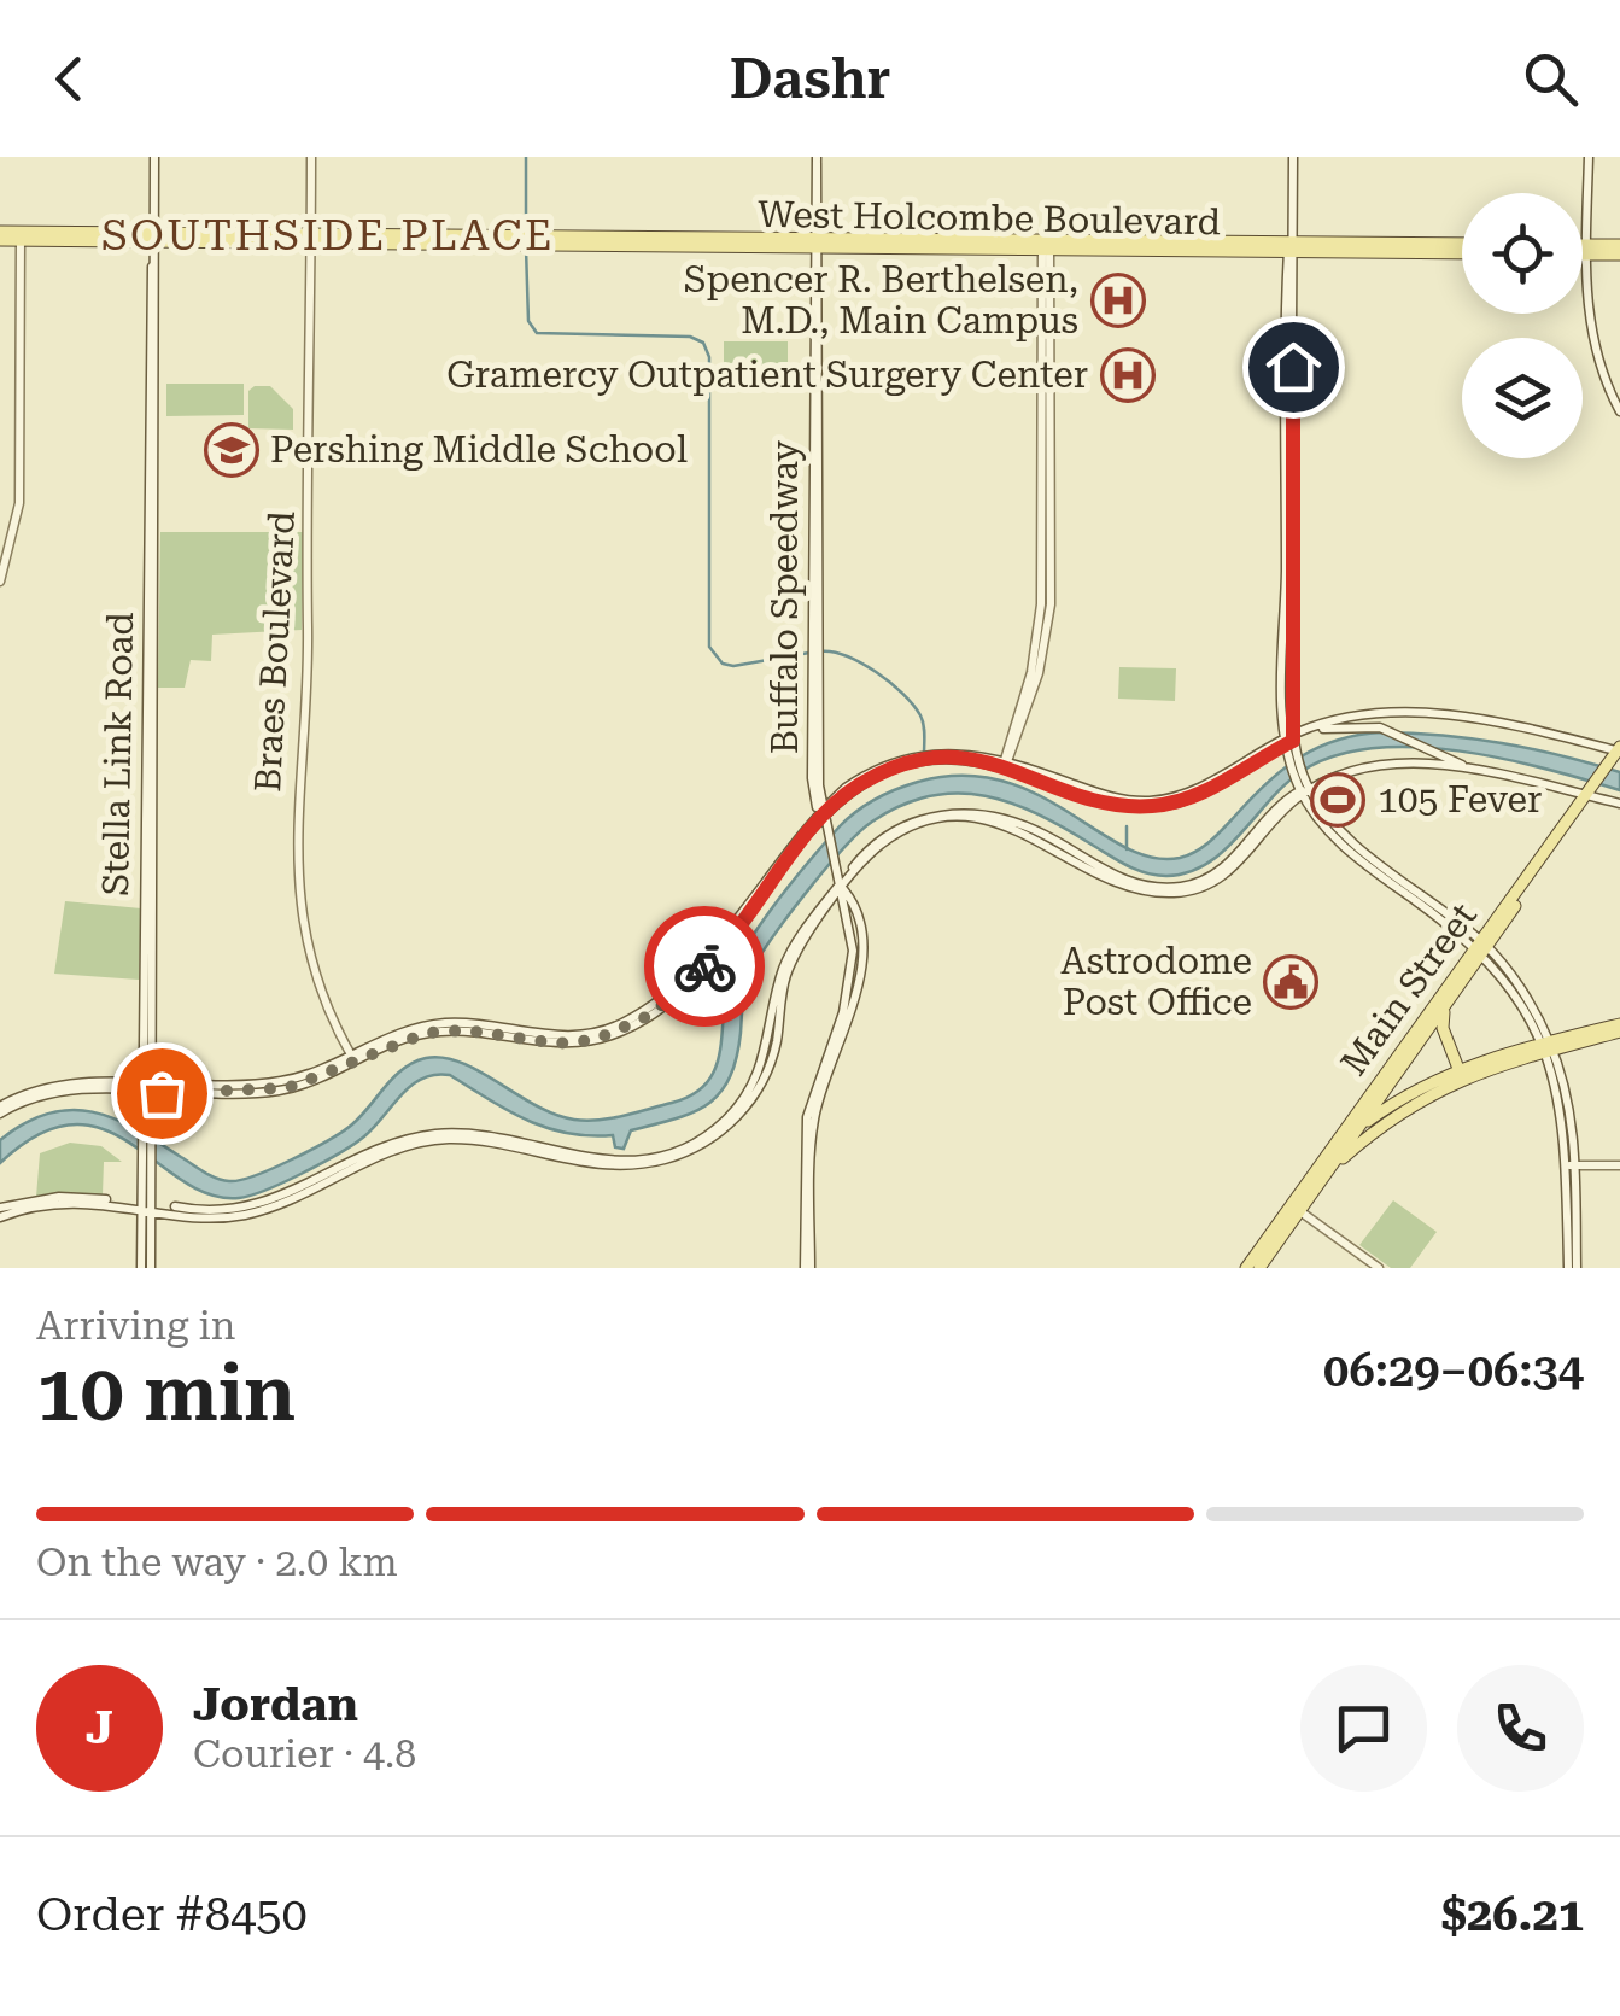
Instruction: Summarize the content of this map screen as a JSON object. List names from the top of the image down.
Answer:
{
  "streets": {
    "main road": [
      "West Holcombe Boulevard",
      "Buffalo Speedway",
      "Braes Boulevard",
      "Stella Link Road",
      "Main Street"
    ]
  },
  "crossings": [
    ["West Holcombe Boulevard", "Buffalo Speedway"],
    ["West Holcombe Boulevard", "Braes Boulevard"],
    ["West Holcombe Boulevard", "Stella Link Road"]
  ],
  "districts": ["SOUTHSIDE PLACE"],
  "places": {
    "hospital": ["Spencer R. Berthelsen, M.D., Main Campus", "Gramercy Outpatient Surgery Center"],
    "school or university": ["Pershing Middle School"],
    "sports": ["105 Fever"],
    "public building": ["Astrodome Post Office"]
  },
  "page": {
    "header": "Dashr",
    "heading": ["10 min", "Arriving in", "06:29–06:34"],
    "panel": [
      "Jordan",
      "Courier · 4.8",
      "Order #8450",
      "$26.21"
    ],
    "bar": "On the way · 2.0 km",
    "round": "J"
  }
}
